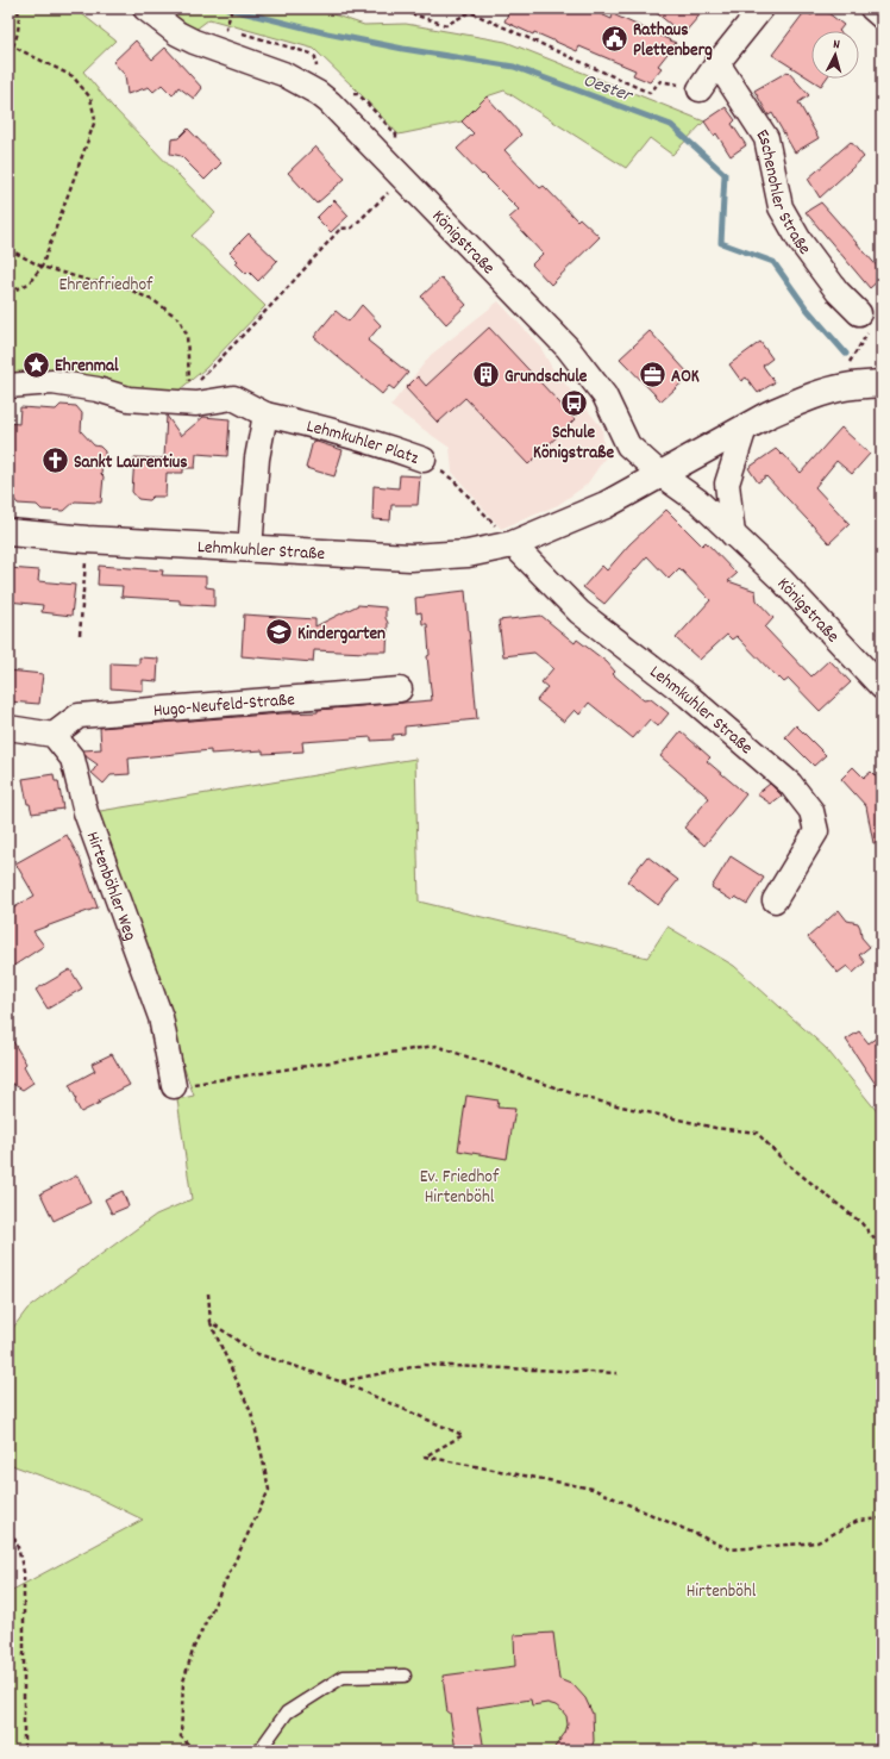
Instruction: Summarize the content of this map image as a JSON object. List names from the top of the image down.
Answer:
{
  "streets": {
    "street": [
      "Eschenohler Straße",
      "Königstraße",
      "Lehmkuhler Platz",
      "Lehmkuhler Straße",
      "Hugo-Neufeld-Straße",
      "Hirtenböhler Weg"
    ]
  },
  "crossings": [
    ["Königstraße", "Lehmkuhler Straße"],
    ["Lehmkuhler Platz", "Lehmkuhler Straße"],
    ["Hugo-Neufeld-Straße", "Hirtenböhler Weg"]
  ],
  "water": ["Oester"],
  "parks": ["Ehrenfriedhof", "Ev. Friedhof Hirtenböhl", "Hirtenböhl"],
  "places": {
    "public building": ["Rathaus Plettenberg"],
    "place": ["Ehrenmal"],
    "building": ["Grundschule"],
    "office": ["AOK"],
    "bus stop": ["Schule Königstraße"],
    "church": ["Sankt Laurentius"],
    "school or university": ["Kindergarten"]
  },
  "north": "top"
}
